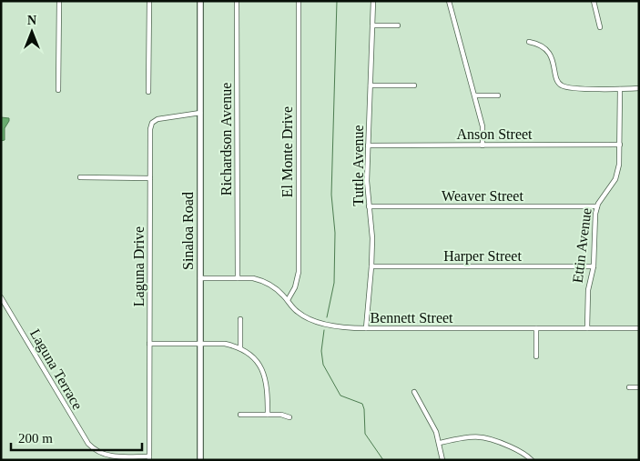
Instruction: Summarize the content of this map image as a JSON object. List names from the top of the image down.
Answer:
{
  "streets": {
    "street": [
      "Anson Street",
      "Richardson Avenue",
      "El Monte Drive",
      "Tuttle Avenue",
      "Weaver Street",
      "Sinaloa Road",
      "Ettin Avenue",
      "Harper Street",
      "Laguna Drive",
      "Bennett Street",
      "Laguna Terrace"
    ]
  },
  "crossings": [
    ["Anson Street", "Tuttle Avenue"],
    ["Anson Street", "Ettin Avenue"],
    ["Richardson Avenue", "Bennett Street"],
    ["El Monte Drive", "Bennett Street"],
    ["Tuttle Avenue", "Weaver Street"],
    ["Tuttle Avenue", "Harper Street"],
    ["Tuttle Avenue", "Bennett Street"],
    ["Weaver Street", "Ettin Avenue"],
    ["Sinaloa Road", "Laguna Drive"],
    ["Sinaloa Road", "Bennett Street"],
    ["Ettin Avenue", "Harper Street"],
    ["Ettin Avenue", "Bennett Street"],
    ["Laguna Drive", "Laguna Terrace"]
  ],
  "scale_bar": "200 m",
  "north": "top"
}
